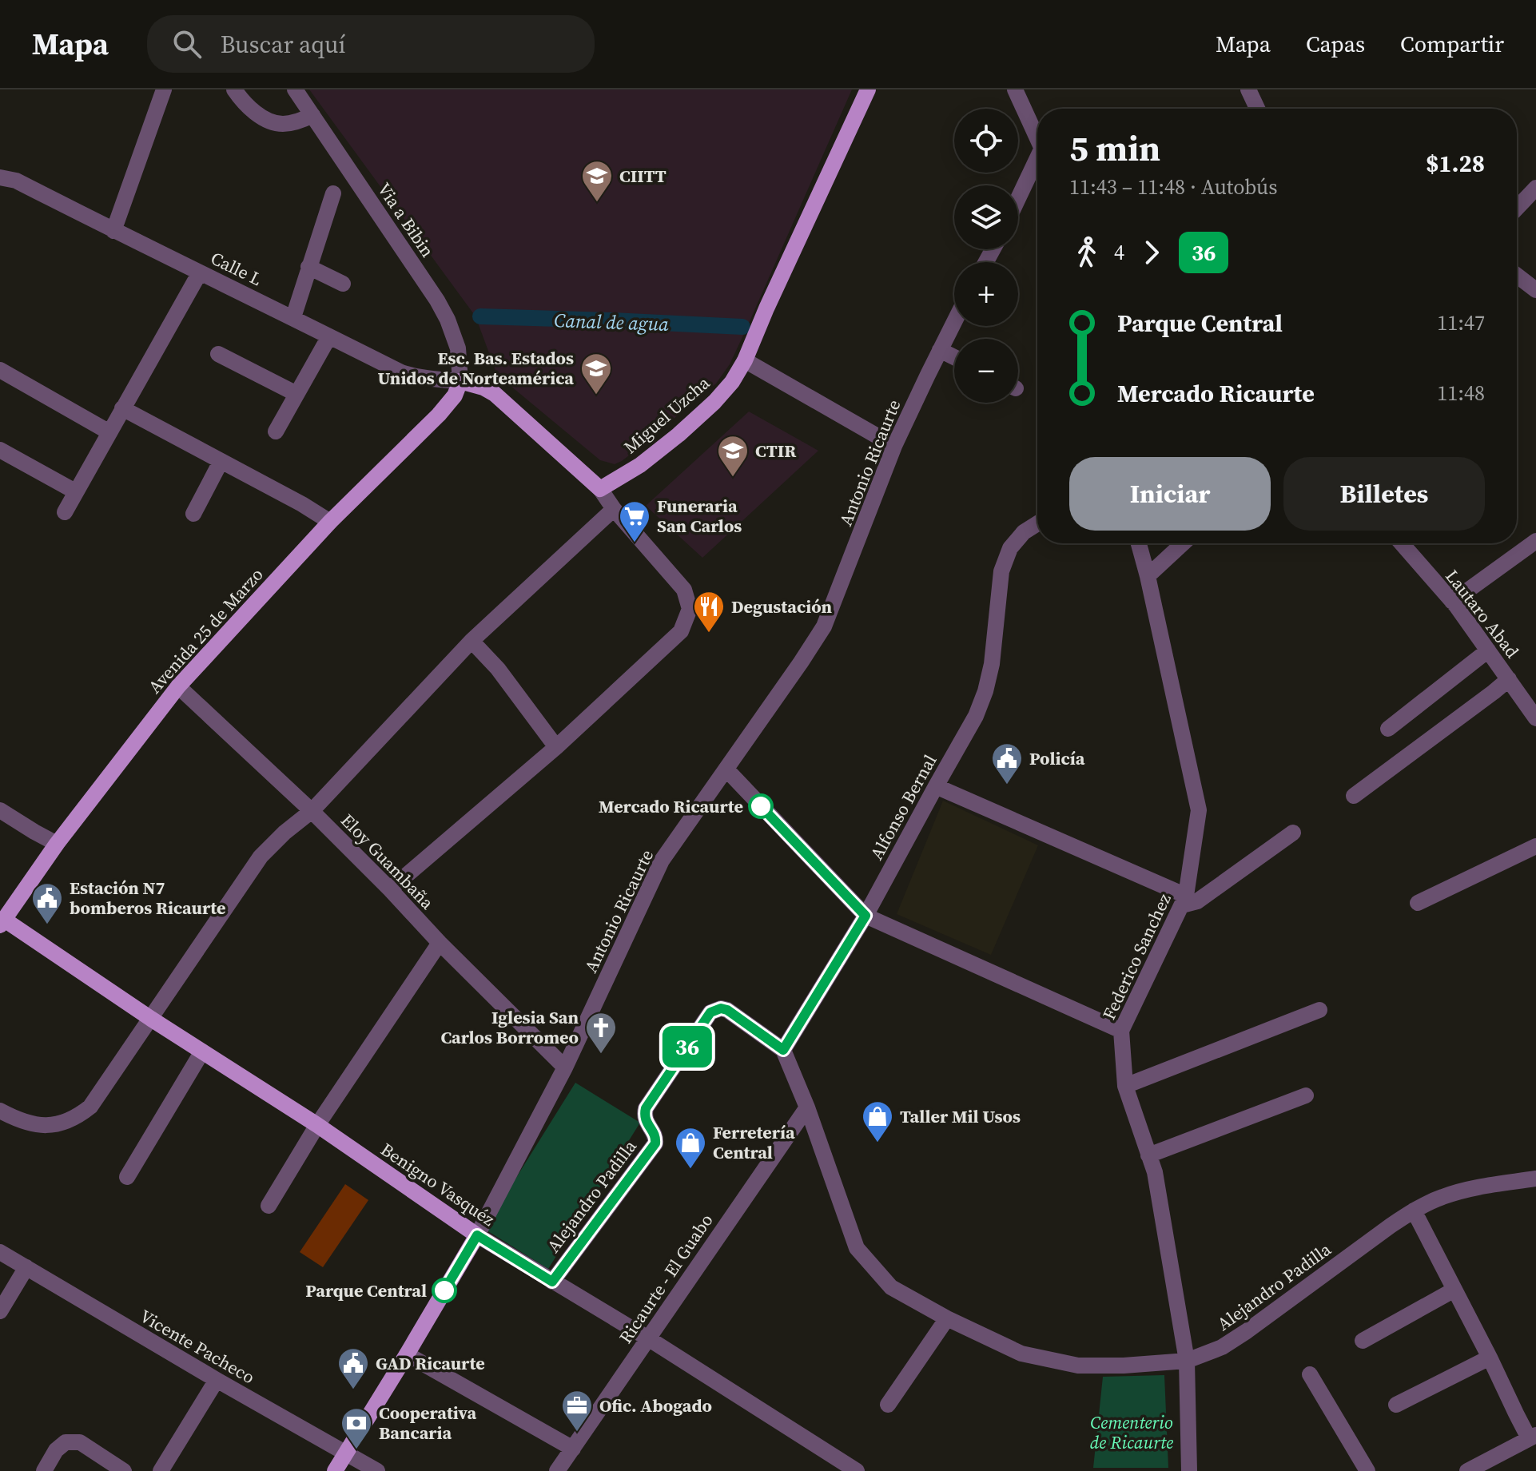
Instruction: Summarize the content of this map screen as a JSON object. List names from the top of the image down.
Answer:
{
  "streets": {
    "main road": [
      "Miguel Uzcha",
      "Antonio Ricaurte",
      "Avenida 25 de Marzo",
      "Benigno Vasquéz"
    ],
    "street": [
      "Via a Bibin",
      "Calle L",
      "Lautaro Abad",
      "Alfonso Bernal",
      "Eloy Guambaña",
      "Federico Sanchez",
      "Alejandro Padilla",
      "Ricaurte - El Guabo",
      "Vicente Pacheco"
    ]
  },
  "crossings": [
    ["Via a Bibin", "Calle L"],
    ["Via a Bibin", "Avenida 25 de Marzo"],
    ["Calle L", "Avenida 25 de Marzo"],
    ["Antonio Ricaurte", "Eloy Guambaña"],
    ["Antonio Ricaurte", "Benigno Vasquéz"],
    ["Antonio Ricaurte", "Vicente Pacheco"],
    ["Avenida 25 de Marzo", "Eloy Guambaña"],
    ["Avenida 25 de Marzo", "Benigno Vasquéz"],
    ["Alfonso Bernal", "Alejandro Padilla"],
    ["Federico Sanchez", "Alejandro Padilla"],
    ["Benigno Vasquéz", "Alejandro Padilla"],
    ["Benigno Vasquéz", "Ricaurte - El Guabo"],
    ["Alejandro Padilla", "Ricaurte - El Guabo"]
  ],
  "water": ["Canal de agua"],
  "parks": ["Cementerio de Ricaurte"],
  "places": {
    "school or university": ["CIITT", "Esc. Bas. Estados Unidos de Norteamérica", "CTIR"],
    "supermarket": ["Funeraria San Carlos"],
    "restaurant": ["Degustación"],
    "public building": ["Policía", "Estación N7 bomberos Ricaurte", "GAD Ricaurte"],
    "other": ["Mercado Ricaurte", "Parque Central"],
    "church": ["Iglesia San Carlos Borromeo"],
    "shop": ["Taller Mil Usos", "Ferretería Central"],
    "office": ["Ofic. Abogado"],
    "bank": ["Cooperativa Bancaria"]
  },
  "lines": ["bus line 36"],
  "page": {
    "header": "Mapa",
    "search": "Buscar aquí",
    "nav": ["Mapa", "Capas", "Compartir"],
    "on_map": "36",
    "map_buttons": ["+", "−"],
    "heading": ["5 min", "11:43 – 11:48 · Autobús", "$1.28"],
    "legs": ["4", "36"],
    "list": [
      {
        "name": "Parque Central",
        "value": "11:47"
      },
      {
        "name": "Mercado Ricaurte",
        "value": "11:48"
      }
    ],
    "buttons": ["Iniciar", "Billetes"]
  }
}
